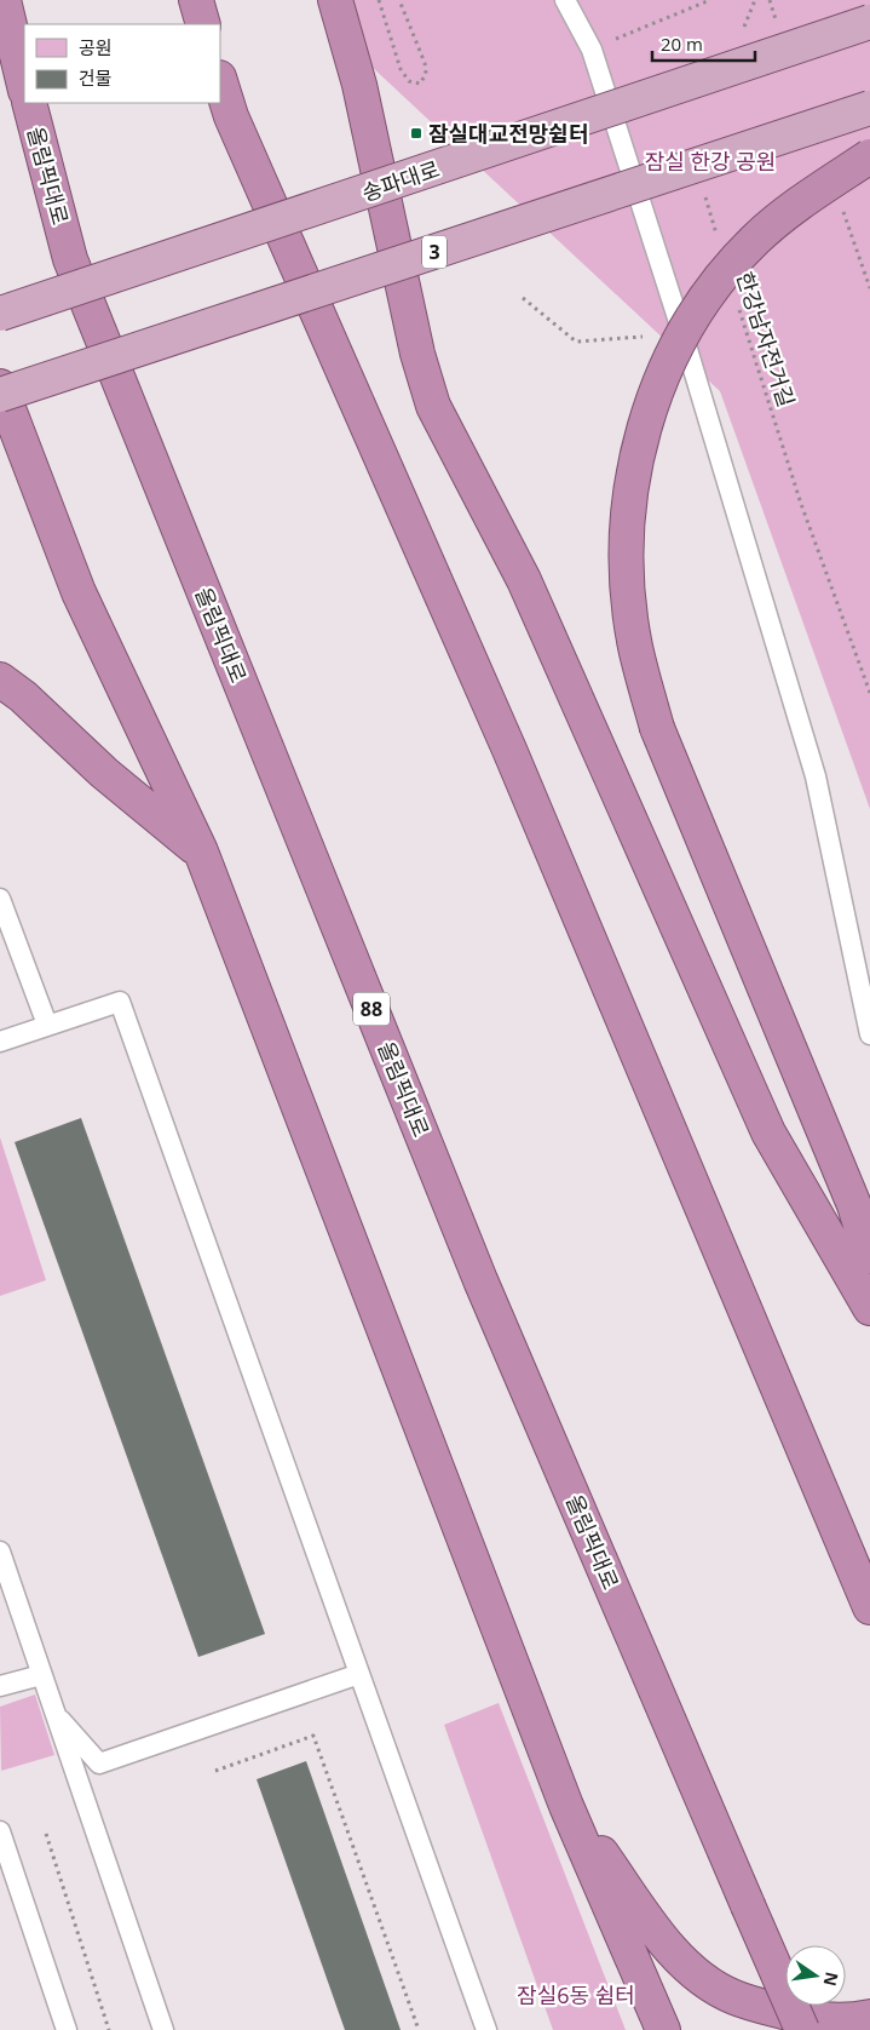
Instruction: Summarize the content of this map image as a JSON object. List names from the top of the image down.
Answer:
{
  "streets": {
    "highway": ["올림픽대로", "88"],
    "main road": ["송파대로", "3"],
    "path": ["한강남자전거길"]
  },
  "parks": ["잠실 한강 공원", "잠실6동 쉼터"],
  "places": {
    "transit": ["잠실대교전망쉼터"]
  },
  "legend": ["공원", "건물"],
  "scale_bar": "20 m",
  "north": "right"
}
